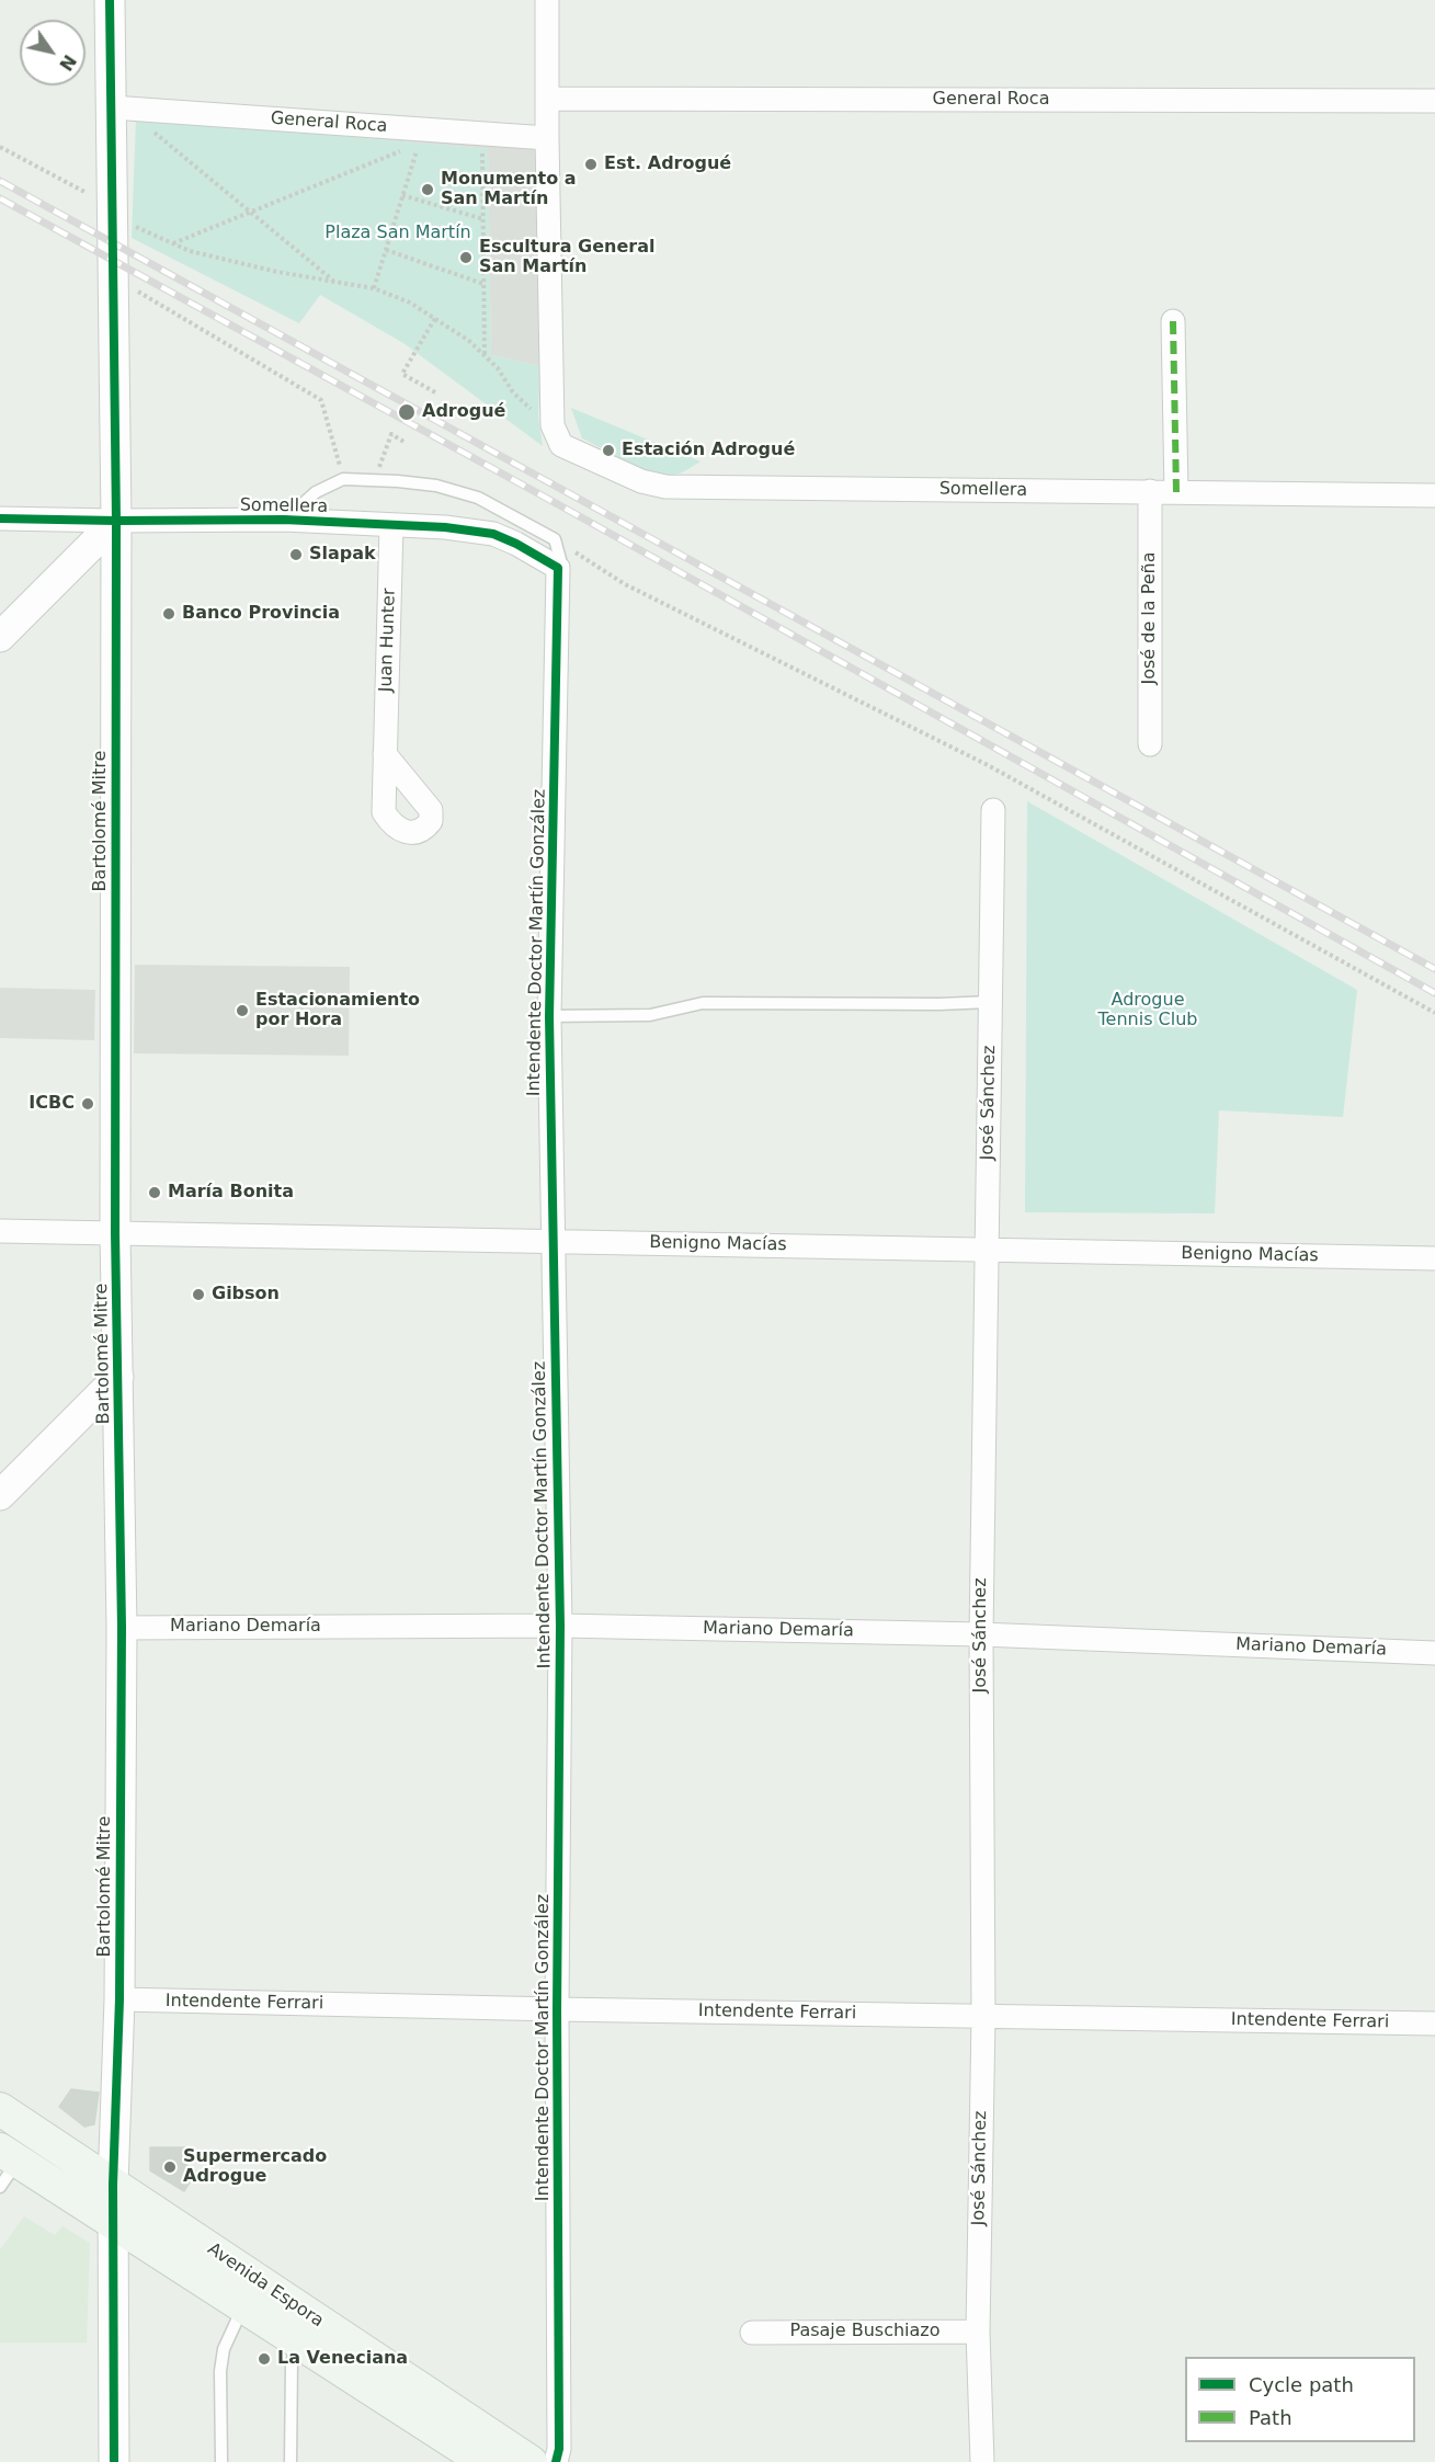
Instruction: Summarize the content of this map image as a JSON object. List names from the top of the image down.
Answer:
{
  "streets": {
    "main road": ["Avenida Espora"],
    "street": [
      "General Roca",
      "Somellera",
      "José de la Peña",
      "Juan Hunter",
      "Bartolomé Mitre",
      "Intendente Doctor Martín González",
      "José Sánchez",
      "Benigno Macías",
      "Mariano Demaría",
      "Intendente Ferrari",
      "Pasaje Buschiazo"
    ]
  },
  "crossings": [
    ["General Roca", "Somellera"],
    ["General Roca", "Bartolomé Mitre"],
    ["Somellera", "José de la Peña"],
    ["Somellera", "Juan Hunter"],
    ["Somellera", "Bartolomé Mitre"],
    ["Somellera", "Intendente Doctor Martín González"],
    ["Bartolomé Mitre", "Benigno Macías"],
    ["Bartolomé Mitre", "Mariano Demaría"],
    ["Bartolomé Mitre", "Intendente Ferrari"],
    ["Bartolomé Mitre", "Avenida Espora"],
    ["Intendente Doctor Martín González", "Benigno Macías"],
    ["Intendente Doctor Martín González", "Mariano Demaría"],
    ["Intendente Doctor Martín González", "Intendente Ferrari"],
    ["José Sánchez", "Benigno Macías"],
    ["José Sánchez", "Mariano Demaría"],
    ["José Sánchez", "Intendente Ferrari"],
    ["José Sánchez", "Pasaje Buschiazo"]
  ],
  "parks": ["Plaza San Martín", "Adrogue Tennis Club"],
  "places": [
    "Est. Adrogué",
    "Monumento a San Martín",
    "Escultura General San Martín",
    "Adrogué",
    "Estación Adrogué",
    "Slapak",
    "Banco Provincia",
    "Estacionamiento por Hora",
    "ICBC",
    "María Bonita",
    "Gibson",
    "Supermercado Adrogue",
    "La Veneciana"
  ],
  "legend": ["Cycle path", "Path"],
  "north": "bottom right"
}
